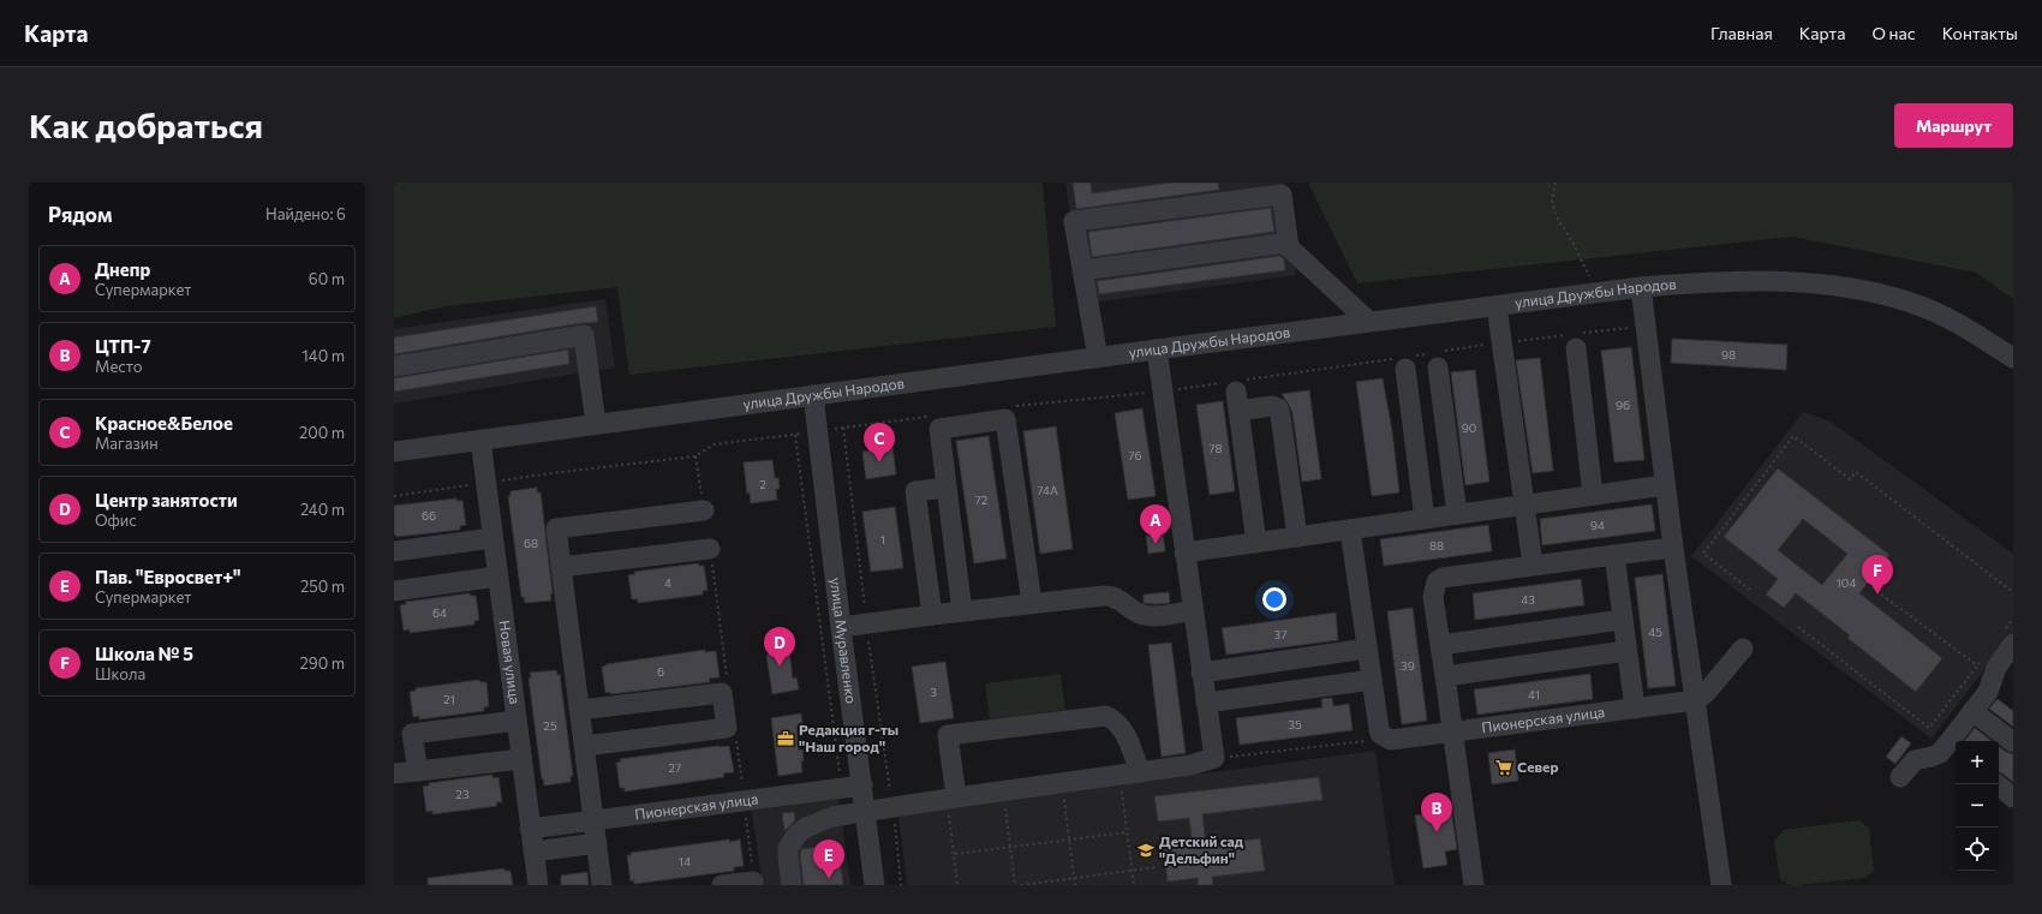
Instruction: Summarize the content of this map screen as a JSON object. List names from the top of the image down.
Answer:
{
  "streets": {
    "street": [
      "улица Дружбы Народов",
      "улица Муравленко",
      "Новая улица",
      "Пионерская улица"
    ]
  },
  "crossings": [
    ["улица Дружбы Народов", "улица Муравленко"],
    ["улица Дружбы Народов", "Новая улица"],
    ["улица Муравленко", "Пионерская улица"],
    ["Новая улица", "Пионерская улица"]
  ],
  "places": {
    "office": ["Редакция г-ты \"Наш город\""],
    "supermarket": ["Север"],
    "school or university": ["Детский сад \"Дельфин\""]
  },
  "house_numbers": [
    "98",
    "96",
    "90",
    "78",
    "76",
    "2",
    "74А",
    "72",
    "66",
    "94",
    "1",
    "68",
    "88",
    "4",
    "104",
    "43",
    "64",
    "45",
    "37",
    "39",
    "6",
    "3",
    "41",
    "21",
    "35",
    "25",
    "27",
    "23",
    "14"
  ],
  "page": {
    "header": "Карта",
    "nav": [
      "Главная",
      "Карта",
      "О нас",
      "Контакты"
    ],
    "buttons": "Маршрут",
    "title": "Как добраться",
    "heading": ["Рядом", "Найдено: 6"],
    "list": [
      {
        "mark": "A",
        "name": "Днепр",
        "note": "Супермаркет",
        "value": "60 m"
      },
      {
        "mark": "B",
        "name": "ЦТП-7",
        "note": "Место",
        "value": "140 m"
      },
      {
        "mark": "C",
        "name": "Красное&Белое",
        "note": "Магазин",
        "value": "200 m"
      },
      {
        "mark": "D",
        "name": "Центр занятости",
        "note": "Офис",
        "value": "240 m"
      },
      {
        "mark": "E",
        "name": "Пав. \"Евросвет+\"",
        "note": "Супермаркет",
        "value": "250 m"
      },
      {
        "mark": "F",
        "name": "Школа № 5",
        "note": "Школа",
        "value": "290 m"
      }
    ],
    "pins": [
      "C",
      "A",
      "F",
      "D",
      "B",
      "E"
    ],
    "map_buttons": ["+", "−"]
  }
}
